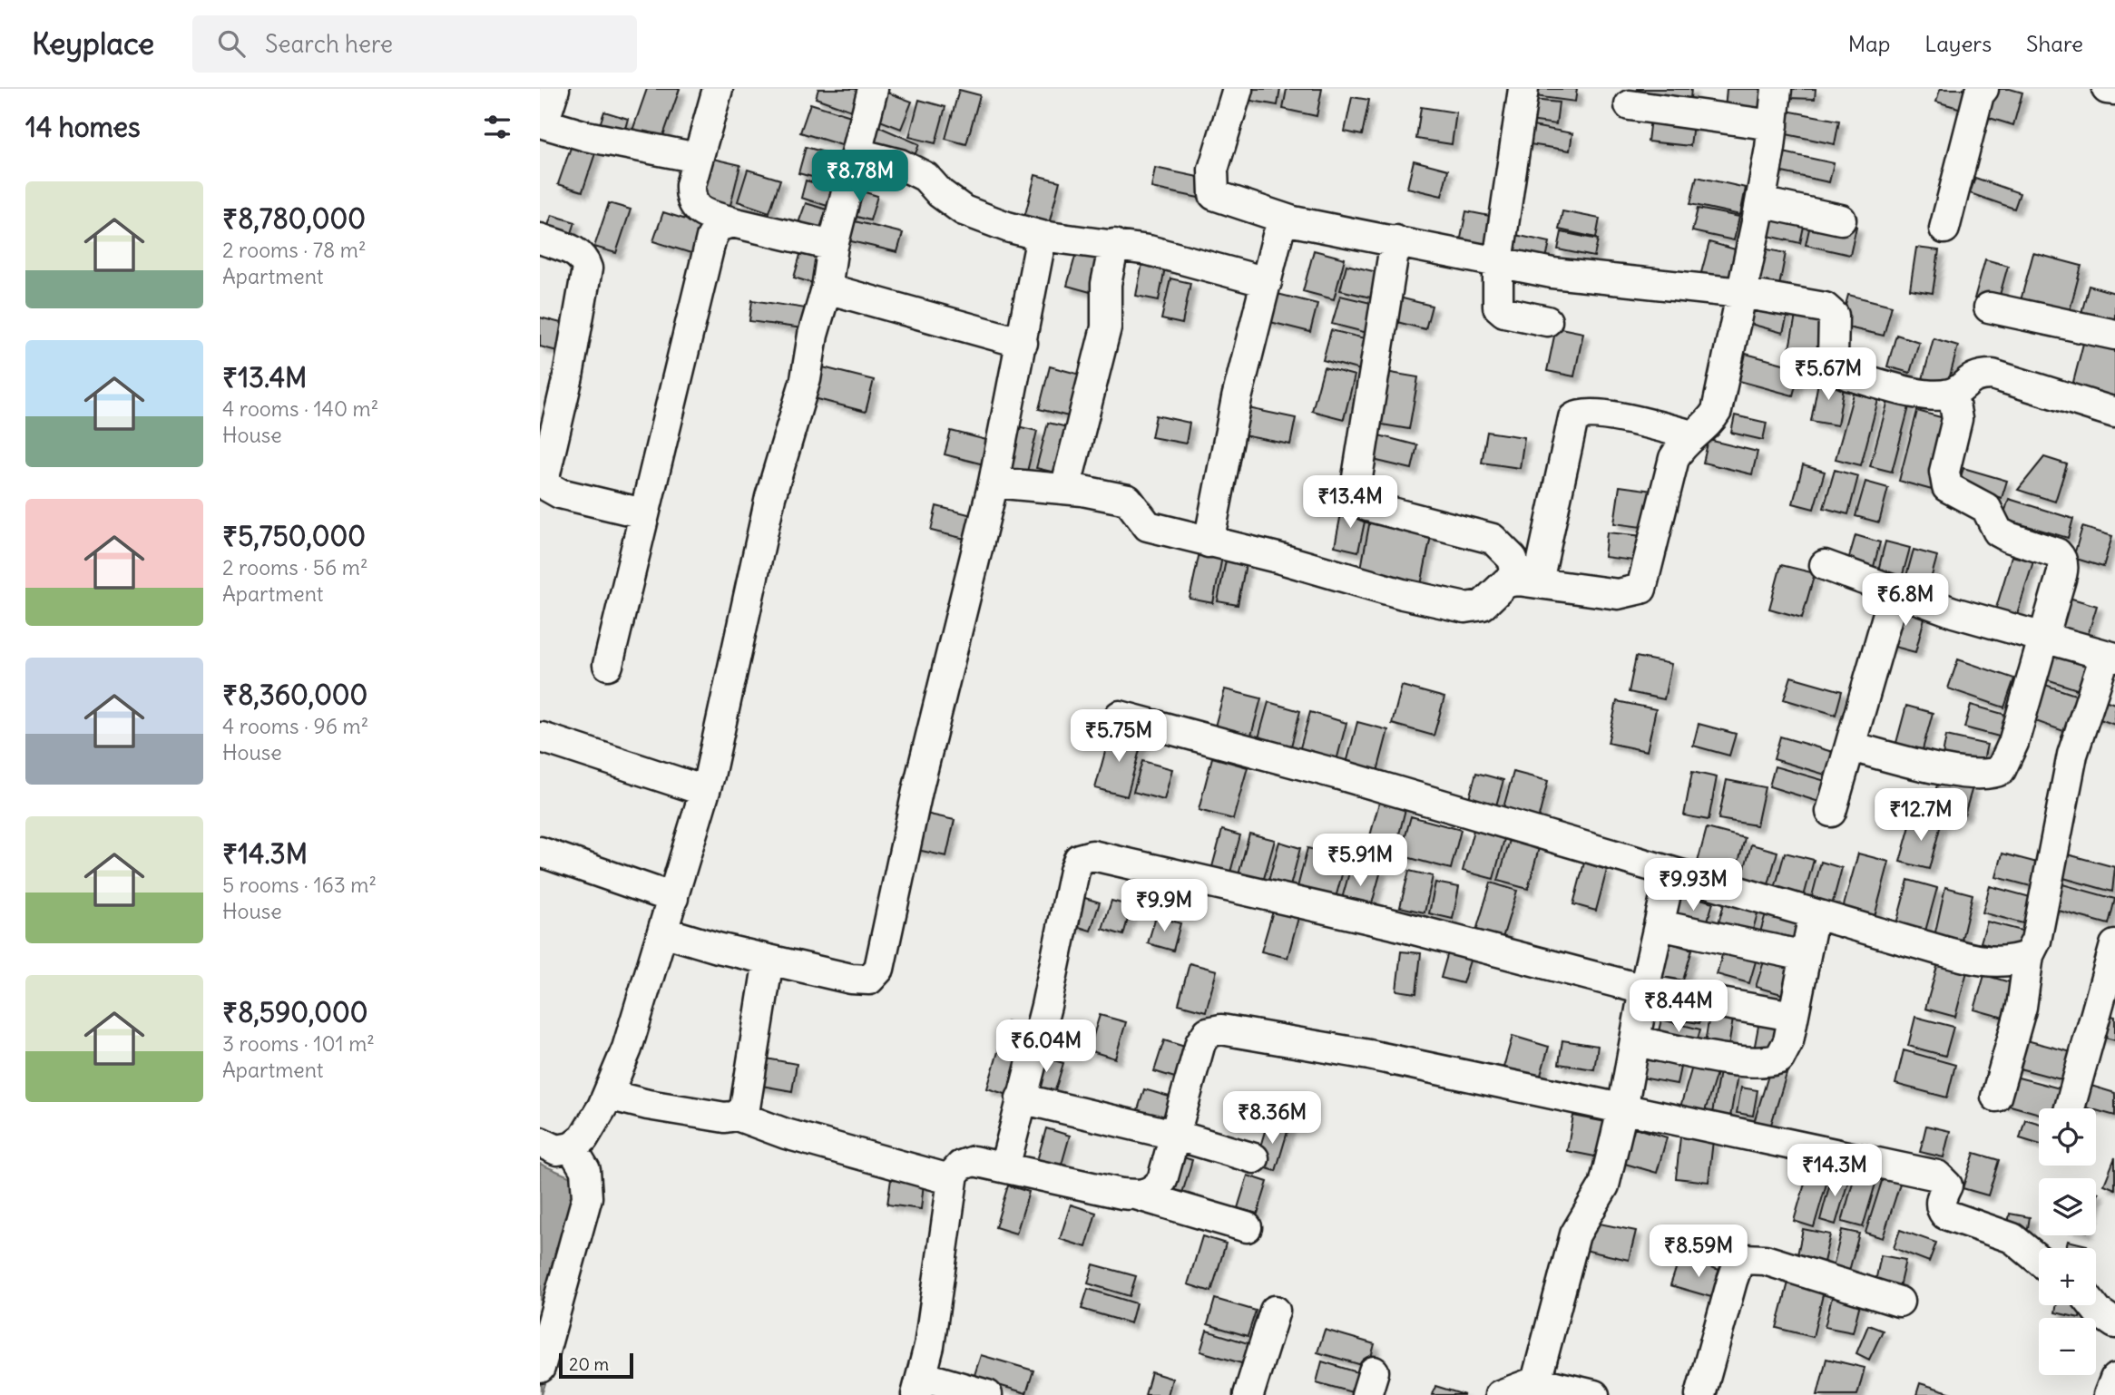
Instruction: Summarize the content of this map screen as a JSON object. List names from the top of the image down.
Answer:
{
  "scale_bar": "20 m",
  "page": {
    "header": "Keyplace",
    "search": "Search here",
    "nav": ["Map", "Layers", "Share"],
    "heading": "14 homes",
    "price": [
      "₹8.78M",
      "₹5.67M",
      "₹13.4M",
      "₹6.8M",
      "₹5.75M",
      "₹12.7M",
      "₹5.91M",
      "₹9.93M",
      "₹9.9M",
      "₹8.44M",
      "₹6.04M",
      "₹8.36M",
      "₹14.3M",
      "₹8.59M"
    ],
    "list": [
      {
        "name": "₹8,780,000",
        "note": "2 rooms · 78 m² · Apartment"
      },
      {
        "name": "₹13.4M",
        "note": "4 rooms · 140 m² · House"
      },
      {
        "name": "₹5,750,000",
        "note": "2 rooms · 56 m² · Apartment"
      },
      {
        "name": "₹8,360,000",
        "note": "4 rooms · 96 m² · House"
      },
      {
        "name": "₹14.3M",
        "note": "5 rooms · 163 m² · House"
      },
      {
        "name": "₹8,590,000",
        "note": "3 rooms · 101 m² · Apartment"
      }
    ],
    "map_buttons": ["+", "−"],
    "scale": "20 m"
  }
}
